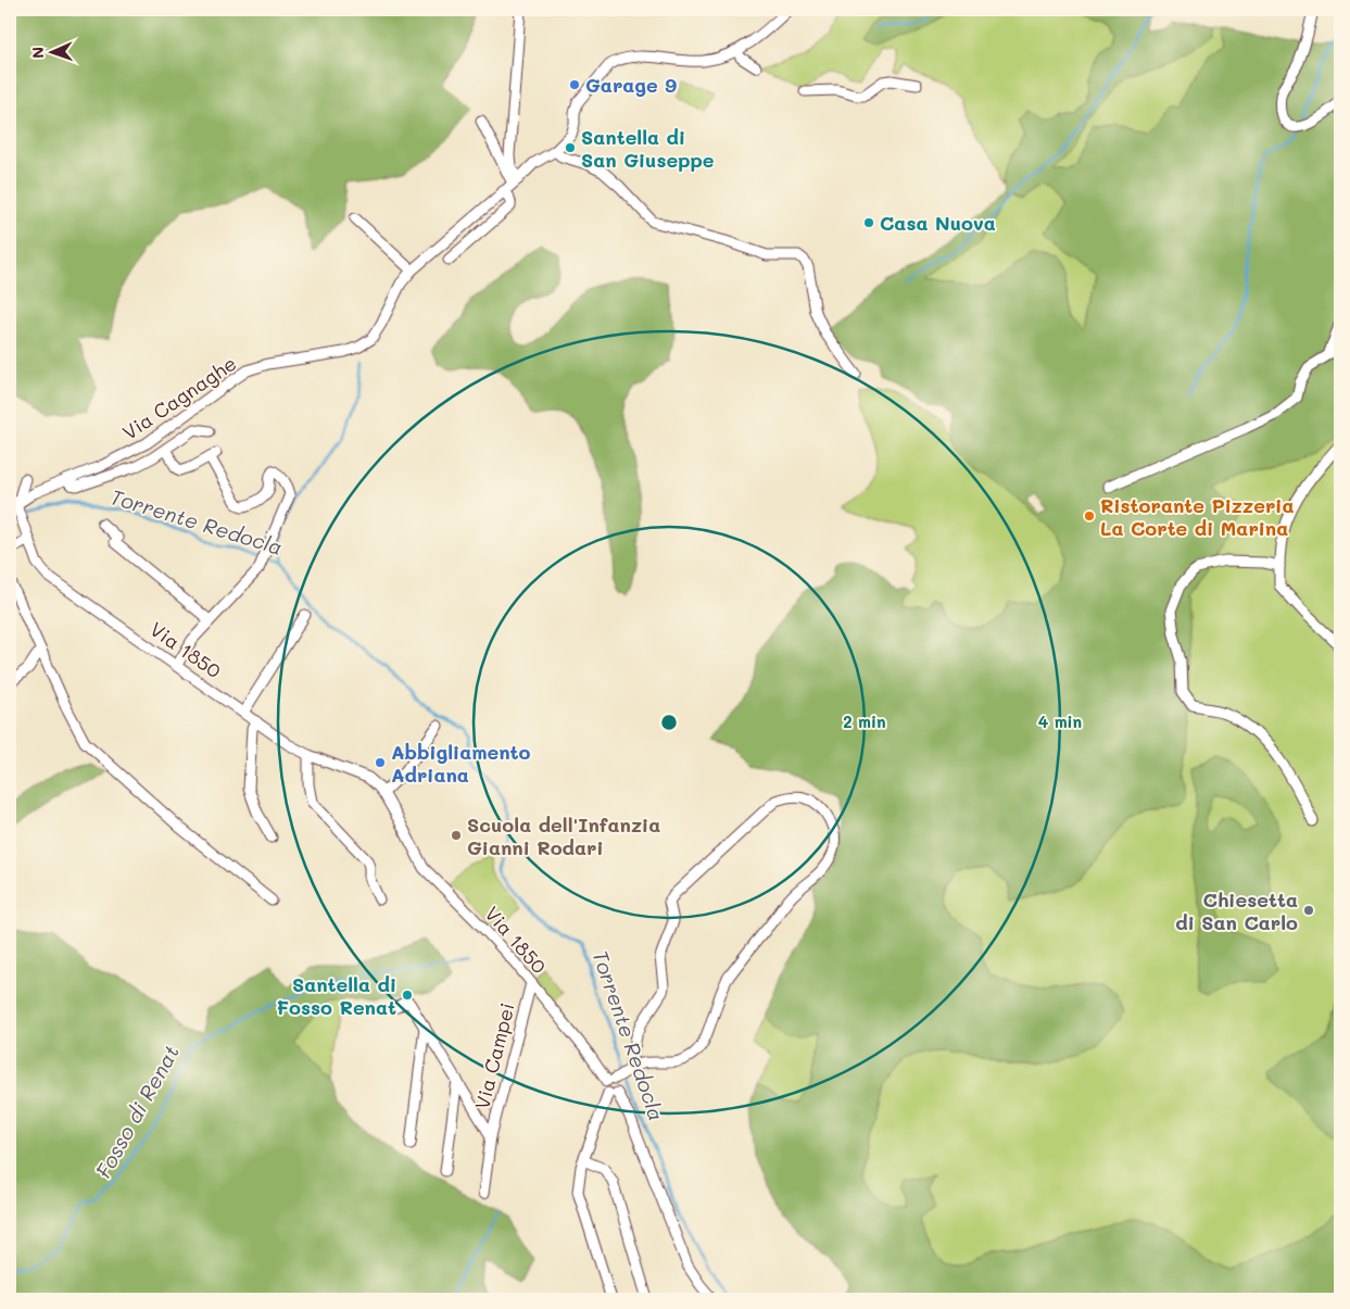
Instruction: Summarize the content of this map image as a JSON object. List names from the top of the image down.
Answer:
{
  "streets": {
    "street": ["Via Cagnaghe", "Via 1850", "Via Campei"]
  },
  "crossings": [
    ["Via Cagnaghe", "Via 1850"],
    ["Via 1850", "Via Campei"]
  ],
  "water": ["Torrente Redocla", "Fosso di Renat"],
  "places": [
    "Garage 9",
    "Santella di San Giuseppe",
    "Casa Nuova",
    "Ristorante Pizzeria La Corte di Marina",
    "Abbigliamento Adriana",
    "Scuola dell'Infanzia Gianni Rodari",
    "Chiesetta di San Carlo",
    "Santella di Fosso Renat"
  ],
  "north": "left",
  "rings": ["2 min", "4 min"]
}
